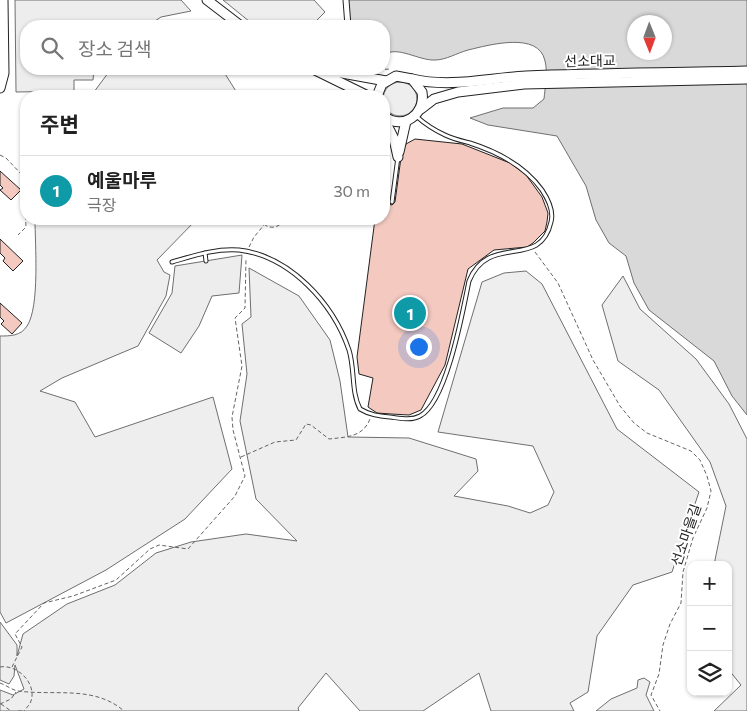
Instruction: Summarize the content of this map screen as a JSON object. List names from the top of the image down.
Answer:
{
  "streets": {
    "street": ["선소대교"],
    "path": ["선소마을길"]
  },
  "north": "bottom",
  "page": {
    "search": "장소 검색",
    "heading": "주변",
    "list": [
      {
        "mark": "1",
        "name": "예울마루",
        "note": "극장",
        "value": "30 m"
      }
    ],
    "pins": "1",
    "map_buttons": ["+", "−"]
  }
}
